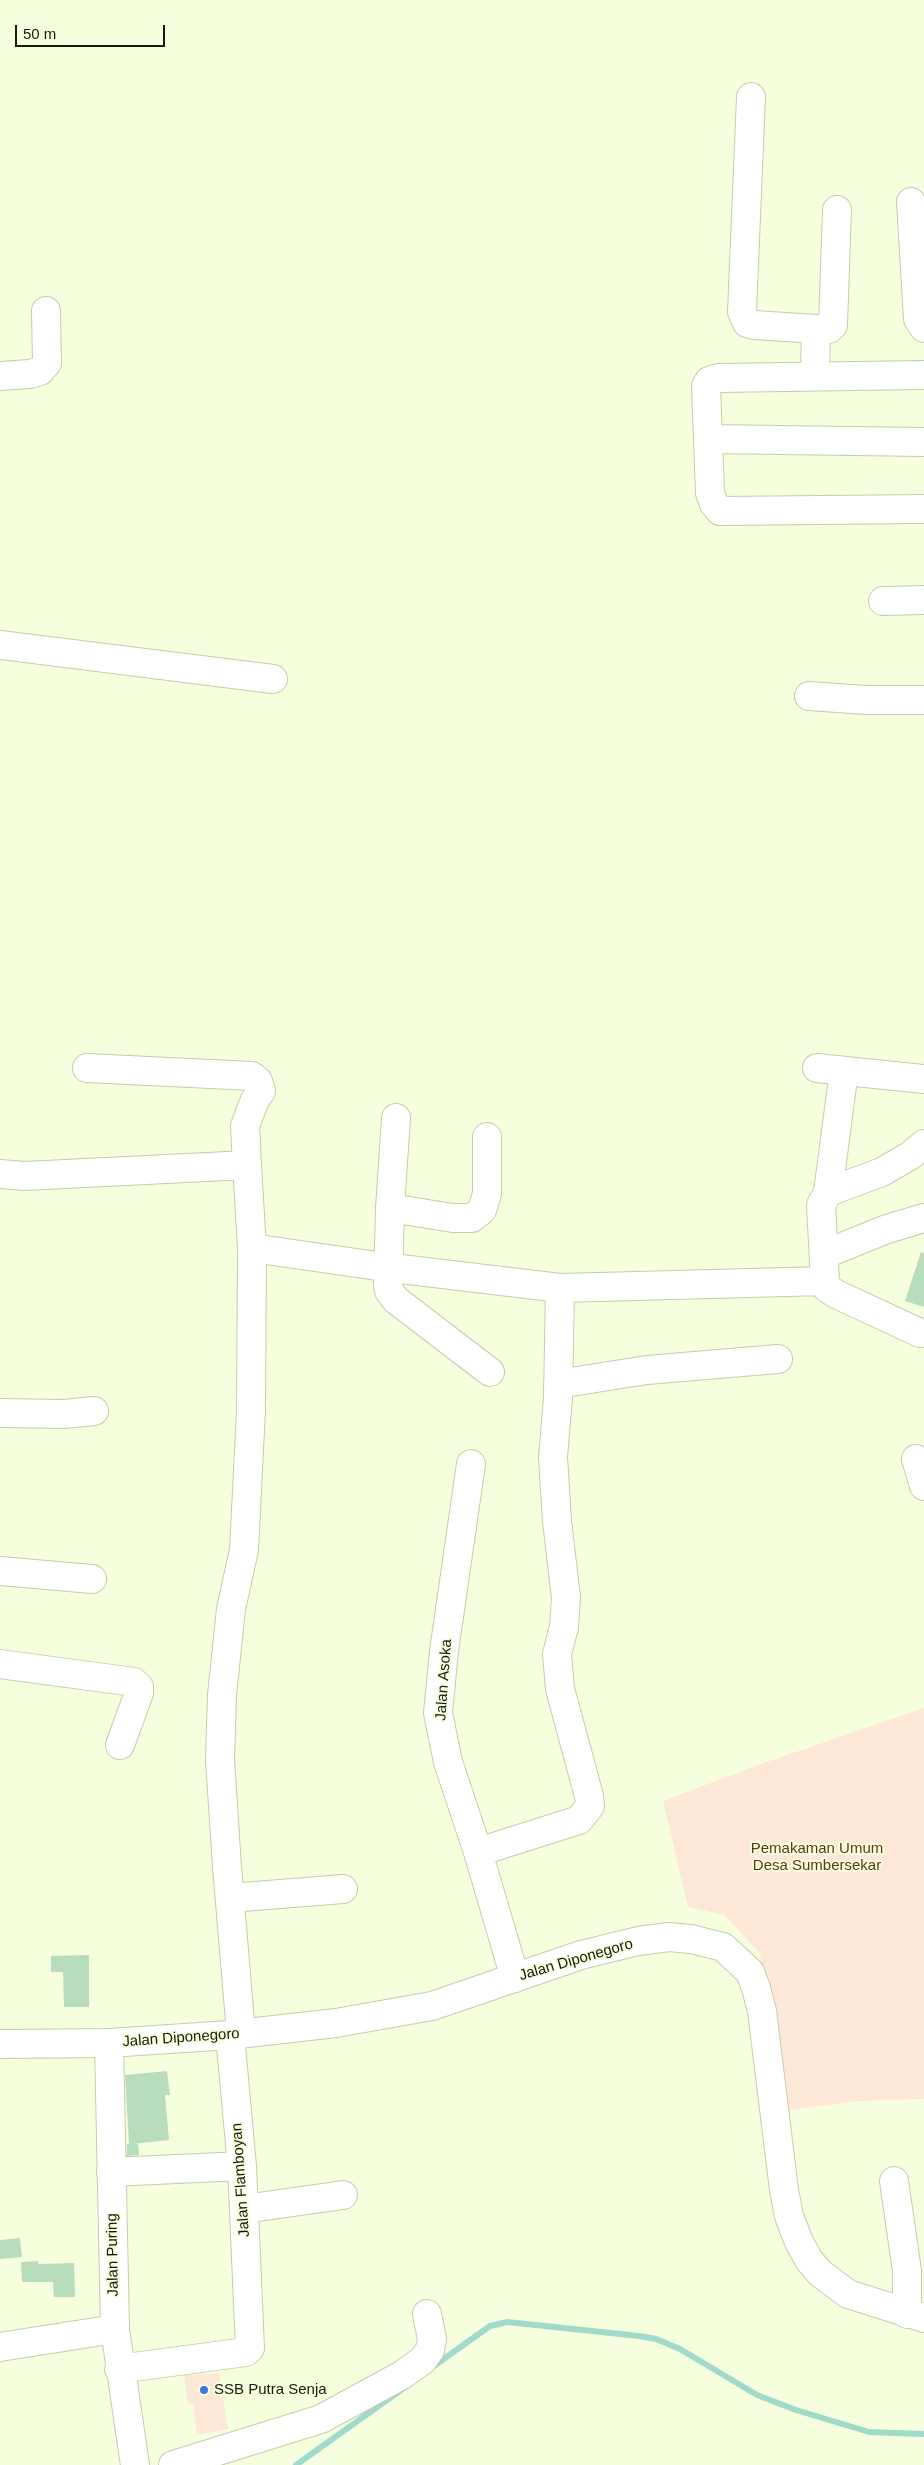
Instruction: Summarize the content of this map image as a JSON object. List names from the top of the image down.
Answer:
{
  "streets": {
    "street": [
      "Jalan Asoka",
      "Jalan Diponegoro",
      "Jalan Flamboyan",
      "Jalan Puring"
    ]
  },
  "crossings": [
    ["Jalan Asoka", "Jalan Diponegoro"],
    ["Jalan Diponegoro", "Jalan Flamboyan"],
    ["Jalan Diponegoro", "Jalan Puring"],
    ["Jalan Flamboyan", "Jalan Puring"]
  ],
  "parks": ["Pemakaman Umum Desa Sumbersekar"],
  "places": ["SSB Putra Senja"],
  "scale_bar": "50 m"
}
